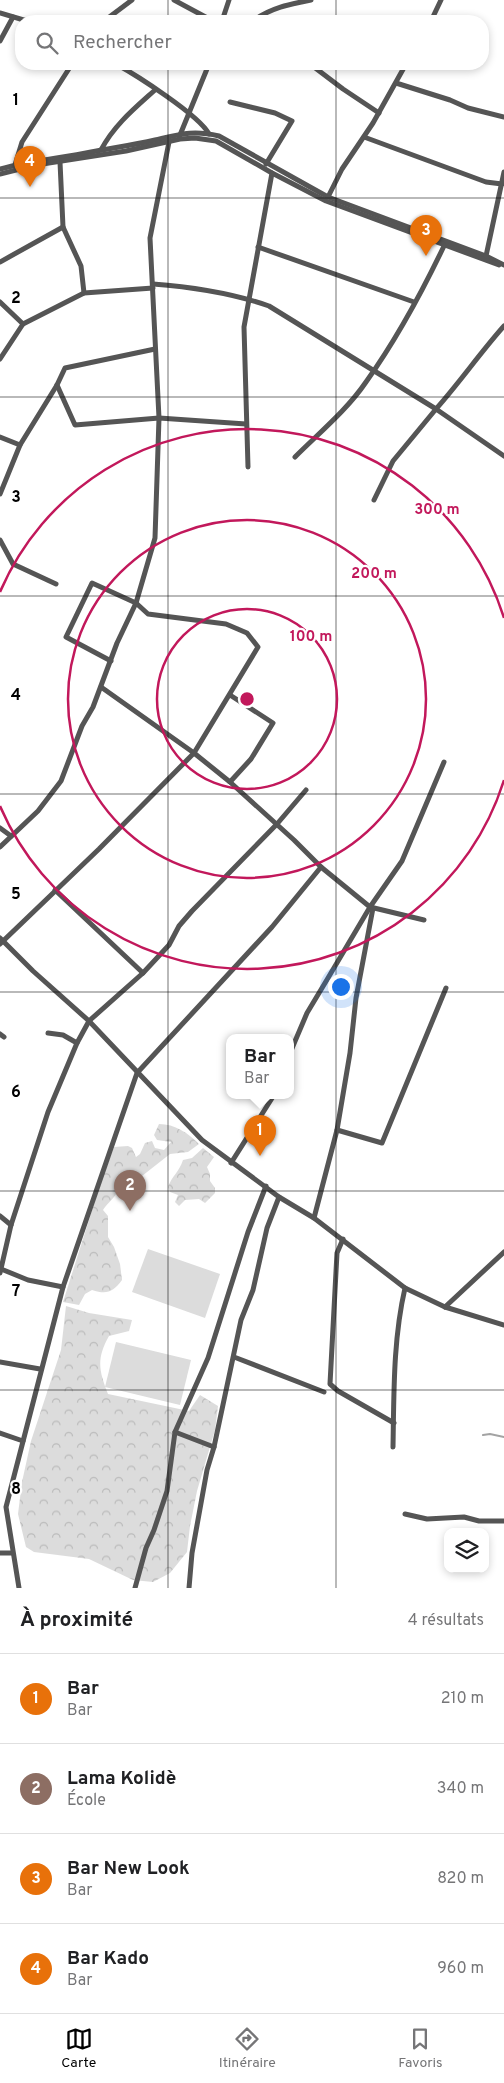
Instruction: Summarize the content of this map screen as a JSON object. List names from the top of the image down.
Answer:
{
  "page": {
    "search": "Rechercher",
    "pins": [
      "4",
      "3",
      "1",
      "2"
    ],
    "popup": ["Bar", "Bar"],
    "heading": ["À proximité", "4 résultats"],
    "list": [
      {
        "mark": "1",
        "name": "Bar",
        "note": "Bar",
        "value": "210 m"
      },
      {
        "mark": "2",
        "name": "Lama Kolidè",
        "note": "École",
        "value": "340 m"
      },
      {
        "mark": "3",
        "name": "Bar New Look",
        "note": "Bar",
        "value": "820 m"
      },
      {
        "mark": "4",
        "name": "Bar Kado",
        "note": "Bar",
        "value": "960 m"
      }
    ],
    "nav": ["Carte", "Itinéraire", "Favoris"]
  },
  "grid": {
    "rows": [
      "1",
      "2",
      "3",
      "4",
      "5",
      "6",
      "7",
      "8"
    ]
  },
  "rings": ["300 m", "200 m", "100 m"]
}
